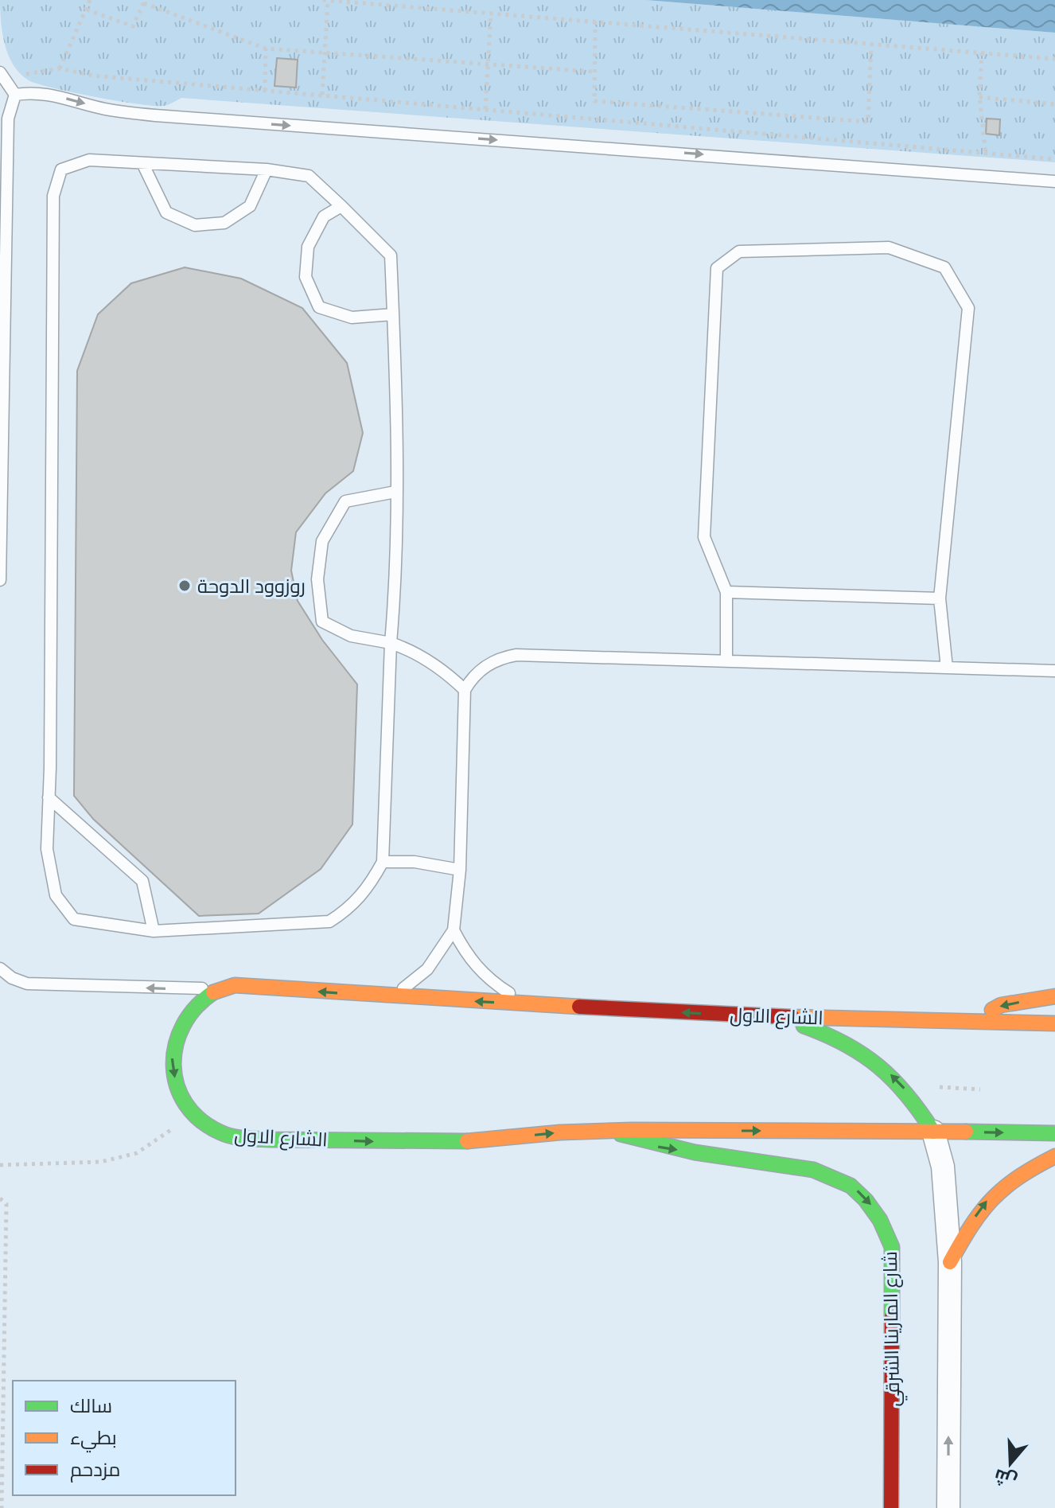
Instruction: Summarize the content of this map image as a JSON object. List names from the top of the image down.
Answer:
{
  "streets": {
    "main road": ["الشارع الاول", "شارع المارينا الشرقي"]
  },
  "crossings": [
    ["الشارع الاول", "شارع المارينا الشرقي"]
  ],
  "one_way": ["شارع المارينا الشرقي"],
  "places": ["روزوود الدوحة"],
  "legend": ["سالك", "بطيء", "مزدحم"],
  "north": "bottom"
}
